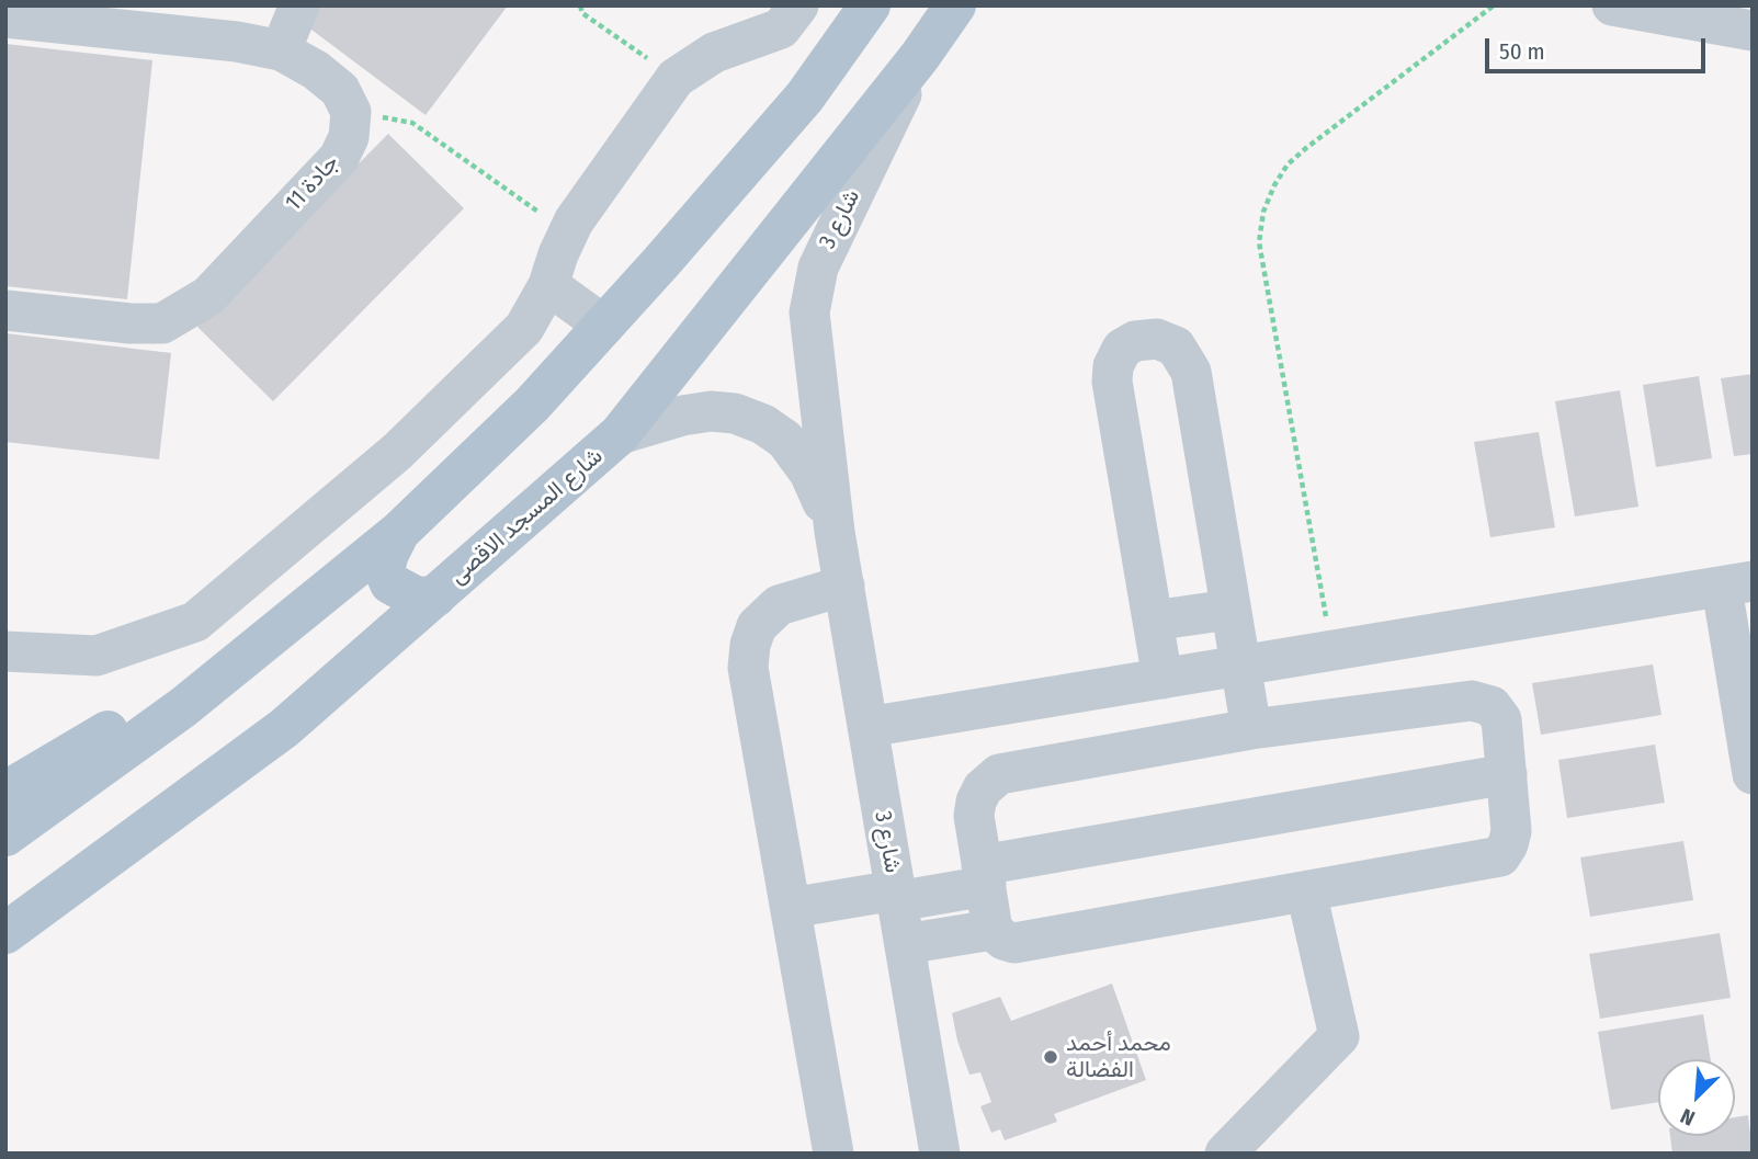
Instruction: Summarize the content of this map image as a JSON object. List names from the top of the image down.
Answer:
{
  "streets": {
    "main road": ["شارع المسجد الاقصى"],
    "street": ["جادة 11", "شارع 3"]
  },
  "crossings": [
    ["شارع 3", "شارع المسجد الاقصى"]
  ],
  "places": ["محمد أحمد الفضالة"],
  "scale_bar": "50 m",
  "north": "bottom left"
}
